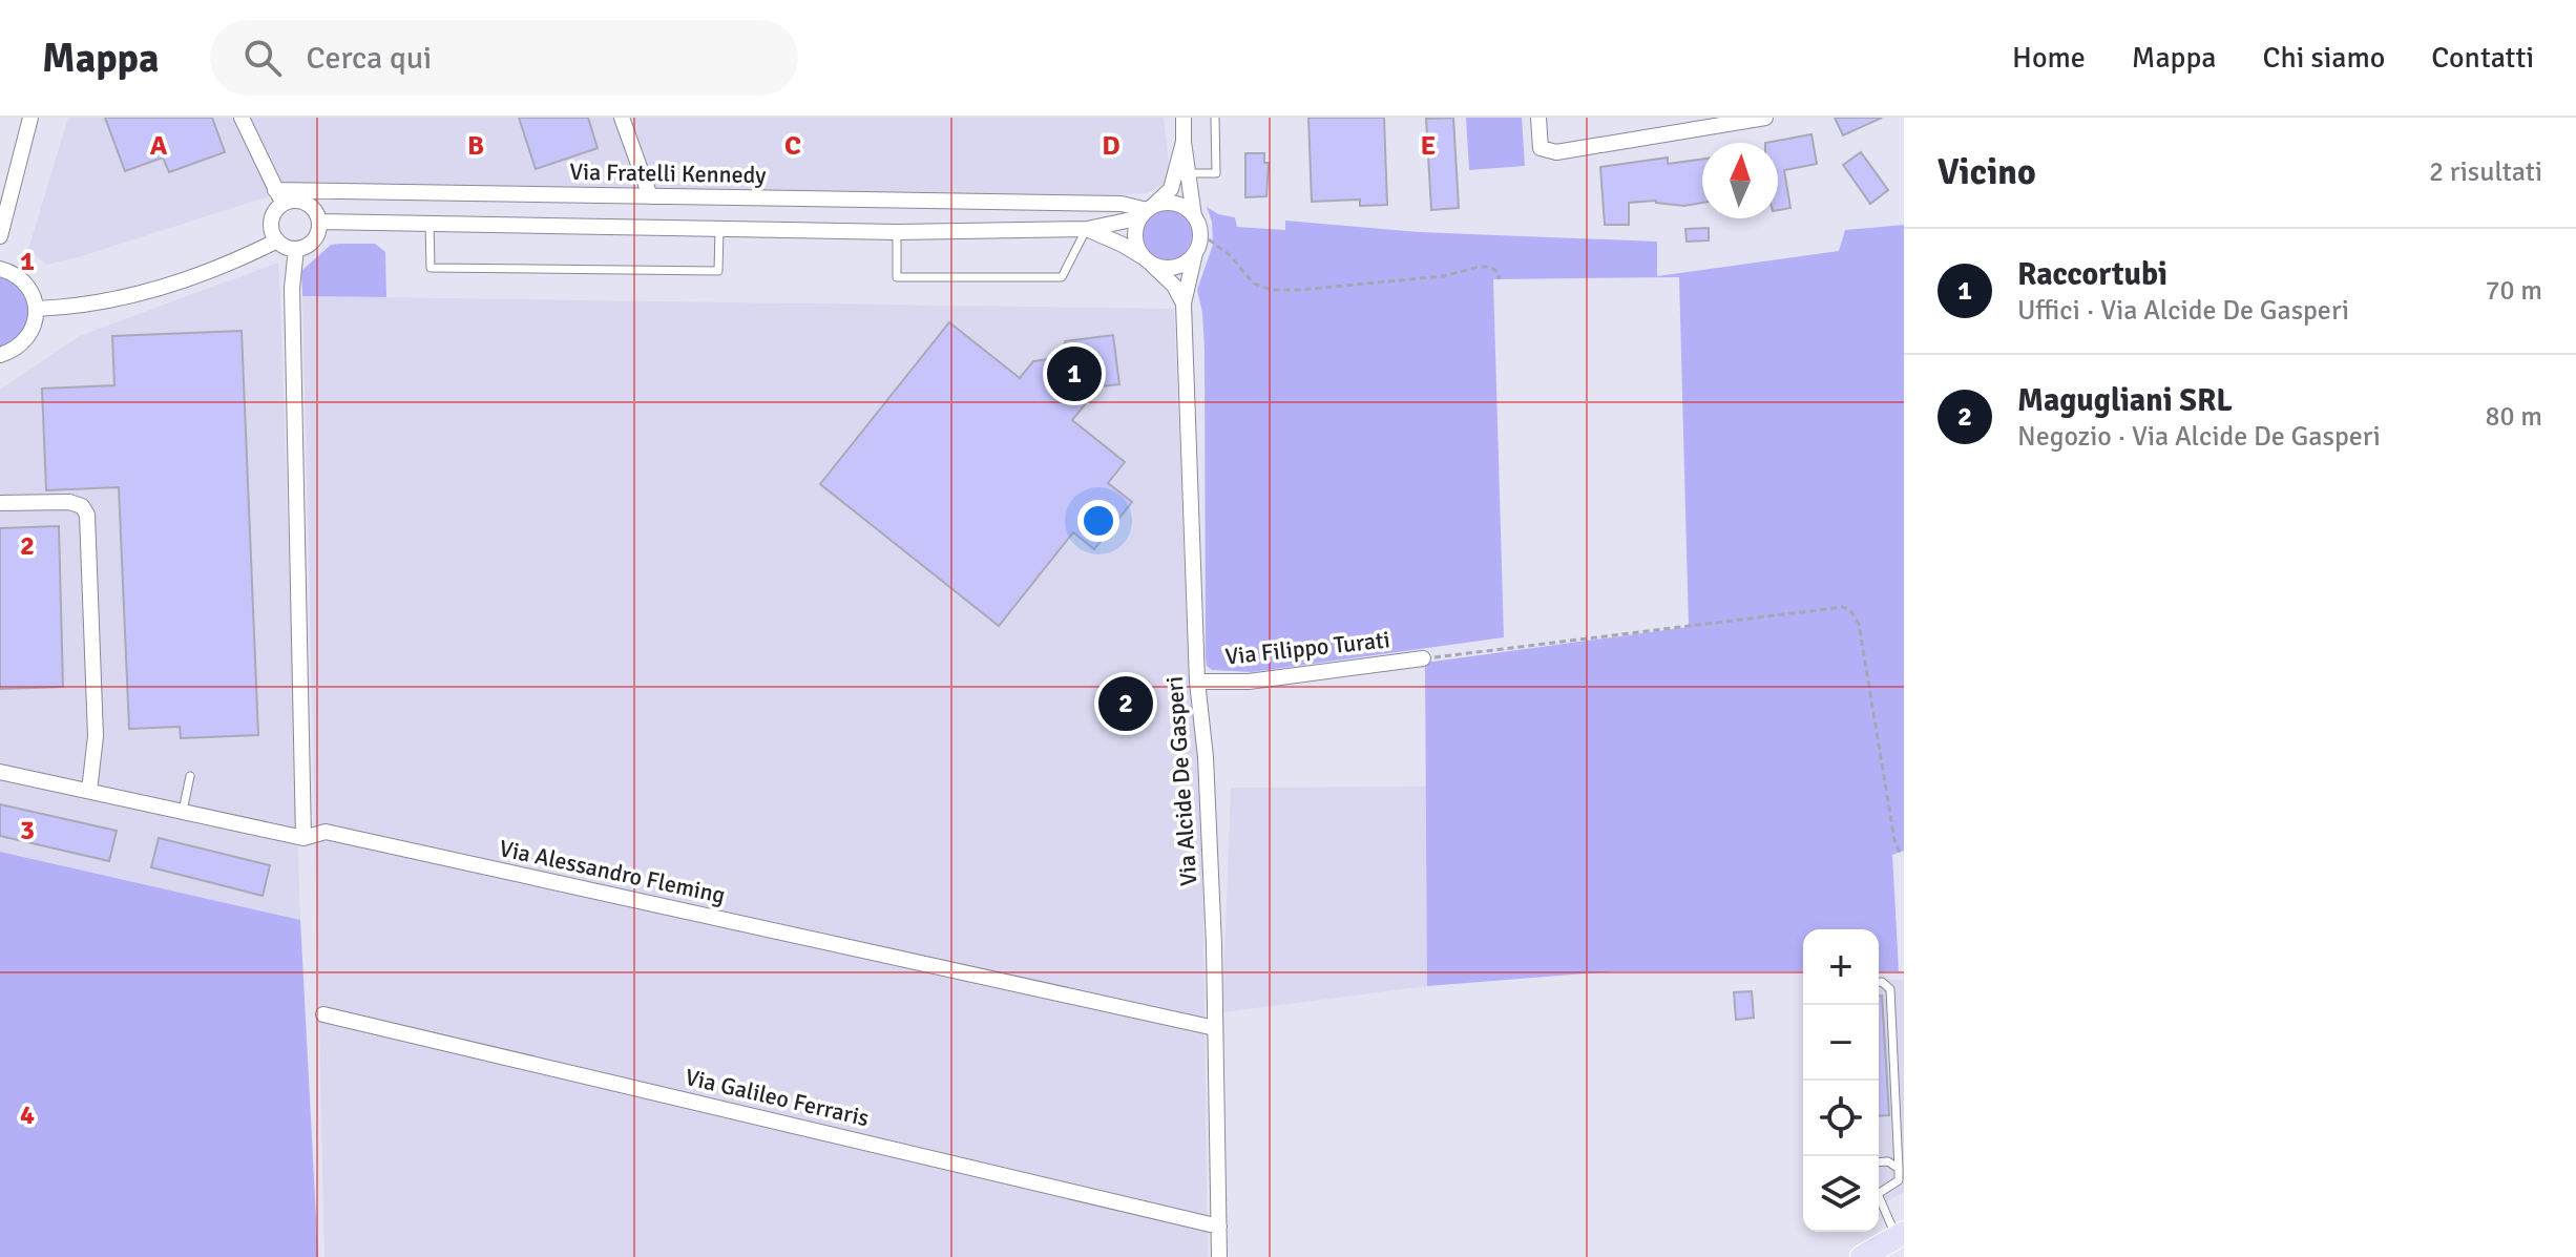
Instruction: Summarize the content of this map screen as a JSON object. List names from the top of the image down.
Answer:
{
  "streets": {
    "street": [
      "Via Fratelli Kennedy",
      "Via Filippo Turati",
      "Via Alcide De Gasperi",
      "Via Alessandro Fleming",
      "Via Galileo Ferraris"
    ]
  },
  "crossings": [
    ["Via Fratelli Kennedy", "Via Alcide De Gasperi"],
    ["Via Filippo Turati", "Via Alcide De Gasperi"],
    ["Via Alcide De Gasperi", "Via Alessandro Fleming"],
    ["Via Alcide De Gasperi", "Via Galileo Ferraris"]
  ],
  "north": "top",
  "page": {
    "header": "Mappa",
    "search": "Cerca qui",
    "nav": [
      "Home",
      "Mappa",
      "Chi siamo",
      "Contatti"
    ],
    "heading": ["Vicino", "2 risultati"],
    "list": [
      {
        "mark": "1",
        "name": "Raccortubi",
        "note": "Uffici · Via Alcide De Gasperi",
        "value": "70 m"
      },
      {
        "mark": "2",
        "name": "Magugliani SRL",
        "note": "Negozio · Via Alcide De Gasperi",
        "value": "80 m"
      }
    ],
    "pins": ["1", "2"],
    "map_buttons": ["+", "−"]
  },
  "grid": {
    "columns": [
      "A",
      "B",
      "C",
      "D",
      "E"
    ],
    "rows": [
      "1",
      "2",
      "3",
      "4"
    ]
  }
}
